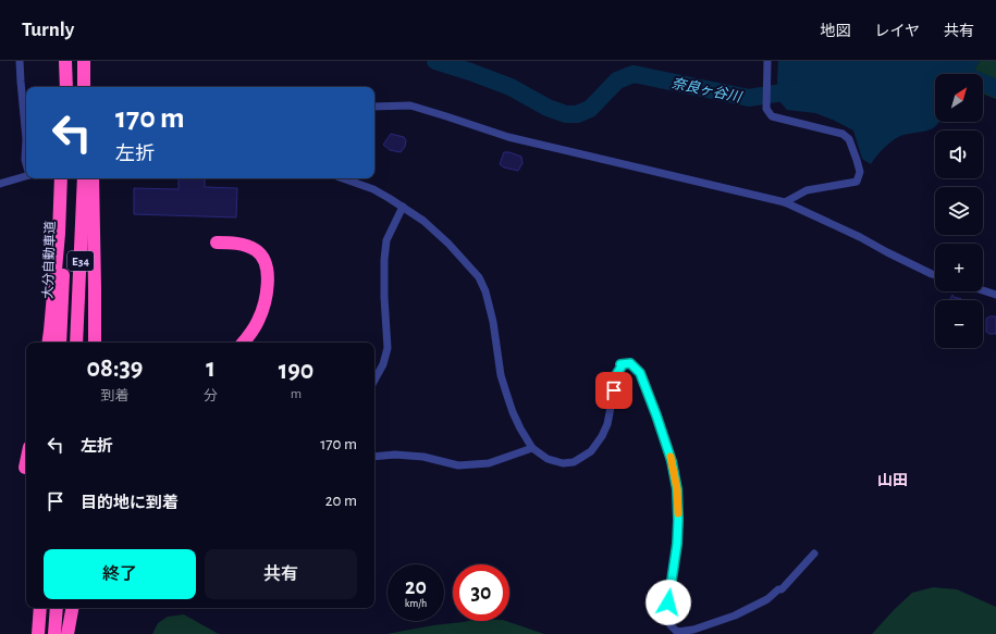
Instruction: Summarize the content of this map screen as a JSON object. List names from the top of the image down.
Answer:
{
  "streets": {
    "highway": ["大分自動車道", "E34"]
  },
  "districts": ["山田"],
  "water": ["奈良ヶ谷川"],
  "north": "top right",
  "page": {
    "header": "Turnly",
    "nav": ["地図", "レイヤ", "共有"],
    "map_buttons": ["+", "−"],
    "turn": ["170 m", "左折"],
    "eta": [
      "08:39",
      "到着",
      "1",
      "分",
      "190",
      "m"
    ],
    "list": [
      {
        "name": "左折",
        "value": "170 m"
      },
      {
        "name": "目的地に到着",
        "value": "20 m"
      }
    ],
    "buttons": ["終了", "共有"],
    "speed": "20 km/h",
    "limit": "30"
  }
}
